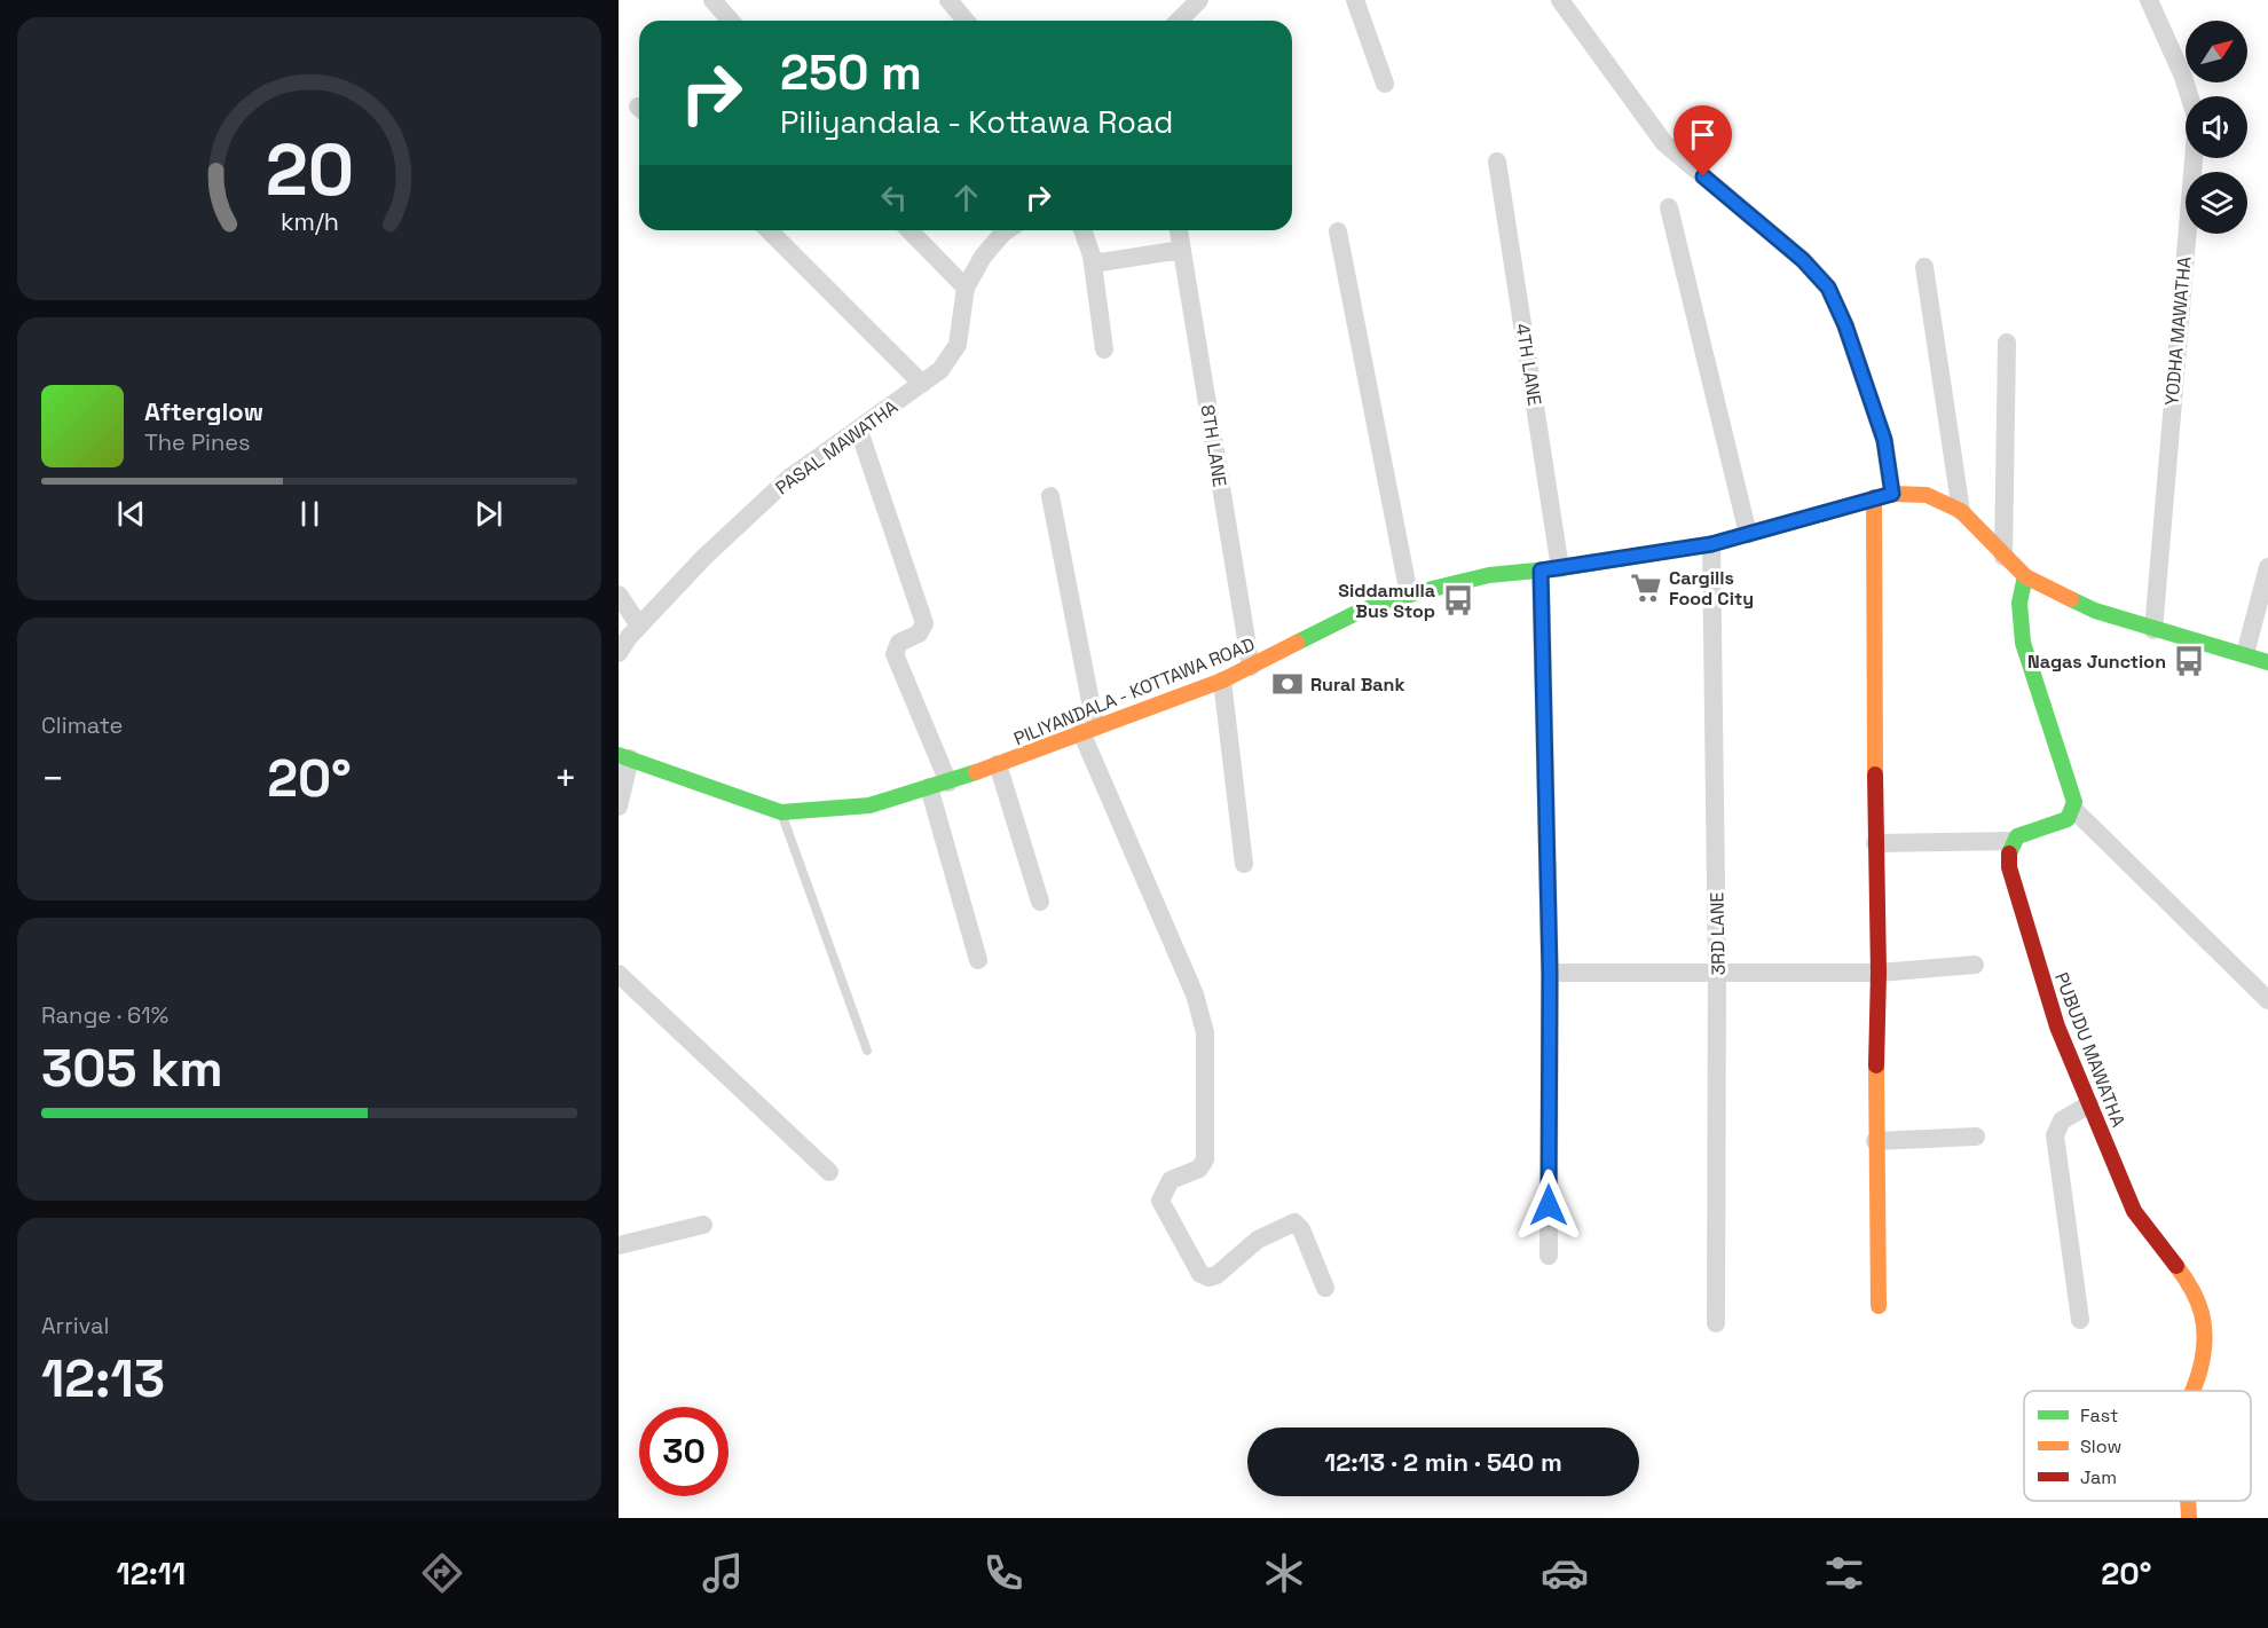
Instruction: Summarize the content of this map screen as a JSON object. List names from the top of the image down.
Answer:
{
  "streets": {
    "street": [
      "YODHA MAWATHA",
      "4TH LANE",
      "8TH LANE",
      "PASAL MAWATHA",
      "PILIYANDALA - KOTTAWA ROAD",
      "3RD LANE",
      "PUBUDU MAWATHA"
    ]
  },
  "crossings": [
    ["YODHA MAWATHA", "PILIYANDALA - KOTTAWA ROAD"],
    ["4TH LANE", "PILIYANDALA - KOTTAWA ROAD"],
    ["8TH LANE", "PILIYANDALA - KOTTAWA ROAD"],
    ["PILIYANDALA - KOTTAWA ROAD", "3RD LANE"]
  ],
  "places": {
    "supermarket": ["Cargills Food City"],
    "bus stop": ["Siddamulla Bus Stop", "Nagas Junction"],
    "bank": ["Rural Bank"]
  },
  "legend": ["Fast", "Slow", "Jam"],
  "north": "top right",
  "page": {
    "turn": ["250 m", "Piliyandala - Kottawa Road"],
    "song": ["Afterglow", "The Pines"],
    "tile": [
      "Climate",
      ["Range · 61%", "305 km"],
      ["Arrival", "12:13"]
    ],
    "heat": ["−", "20°", "+"],
    "limit": "30",
    "trip": "12:13 · 2 min · 540 m",
    "tabs": ["12:11", "20°"],
    "gauge": ["20", "km/h"]
  }
}
